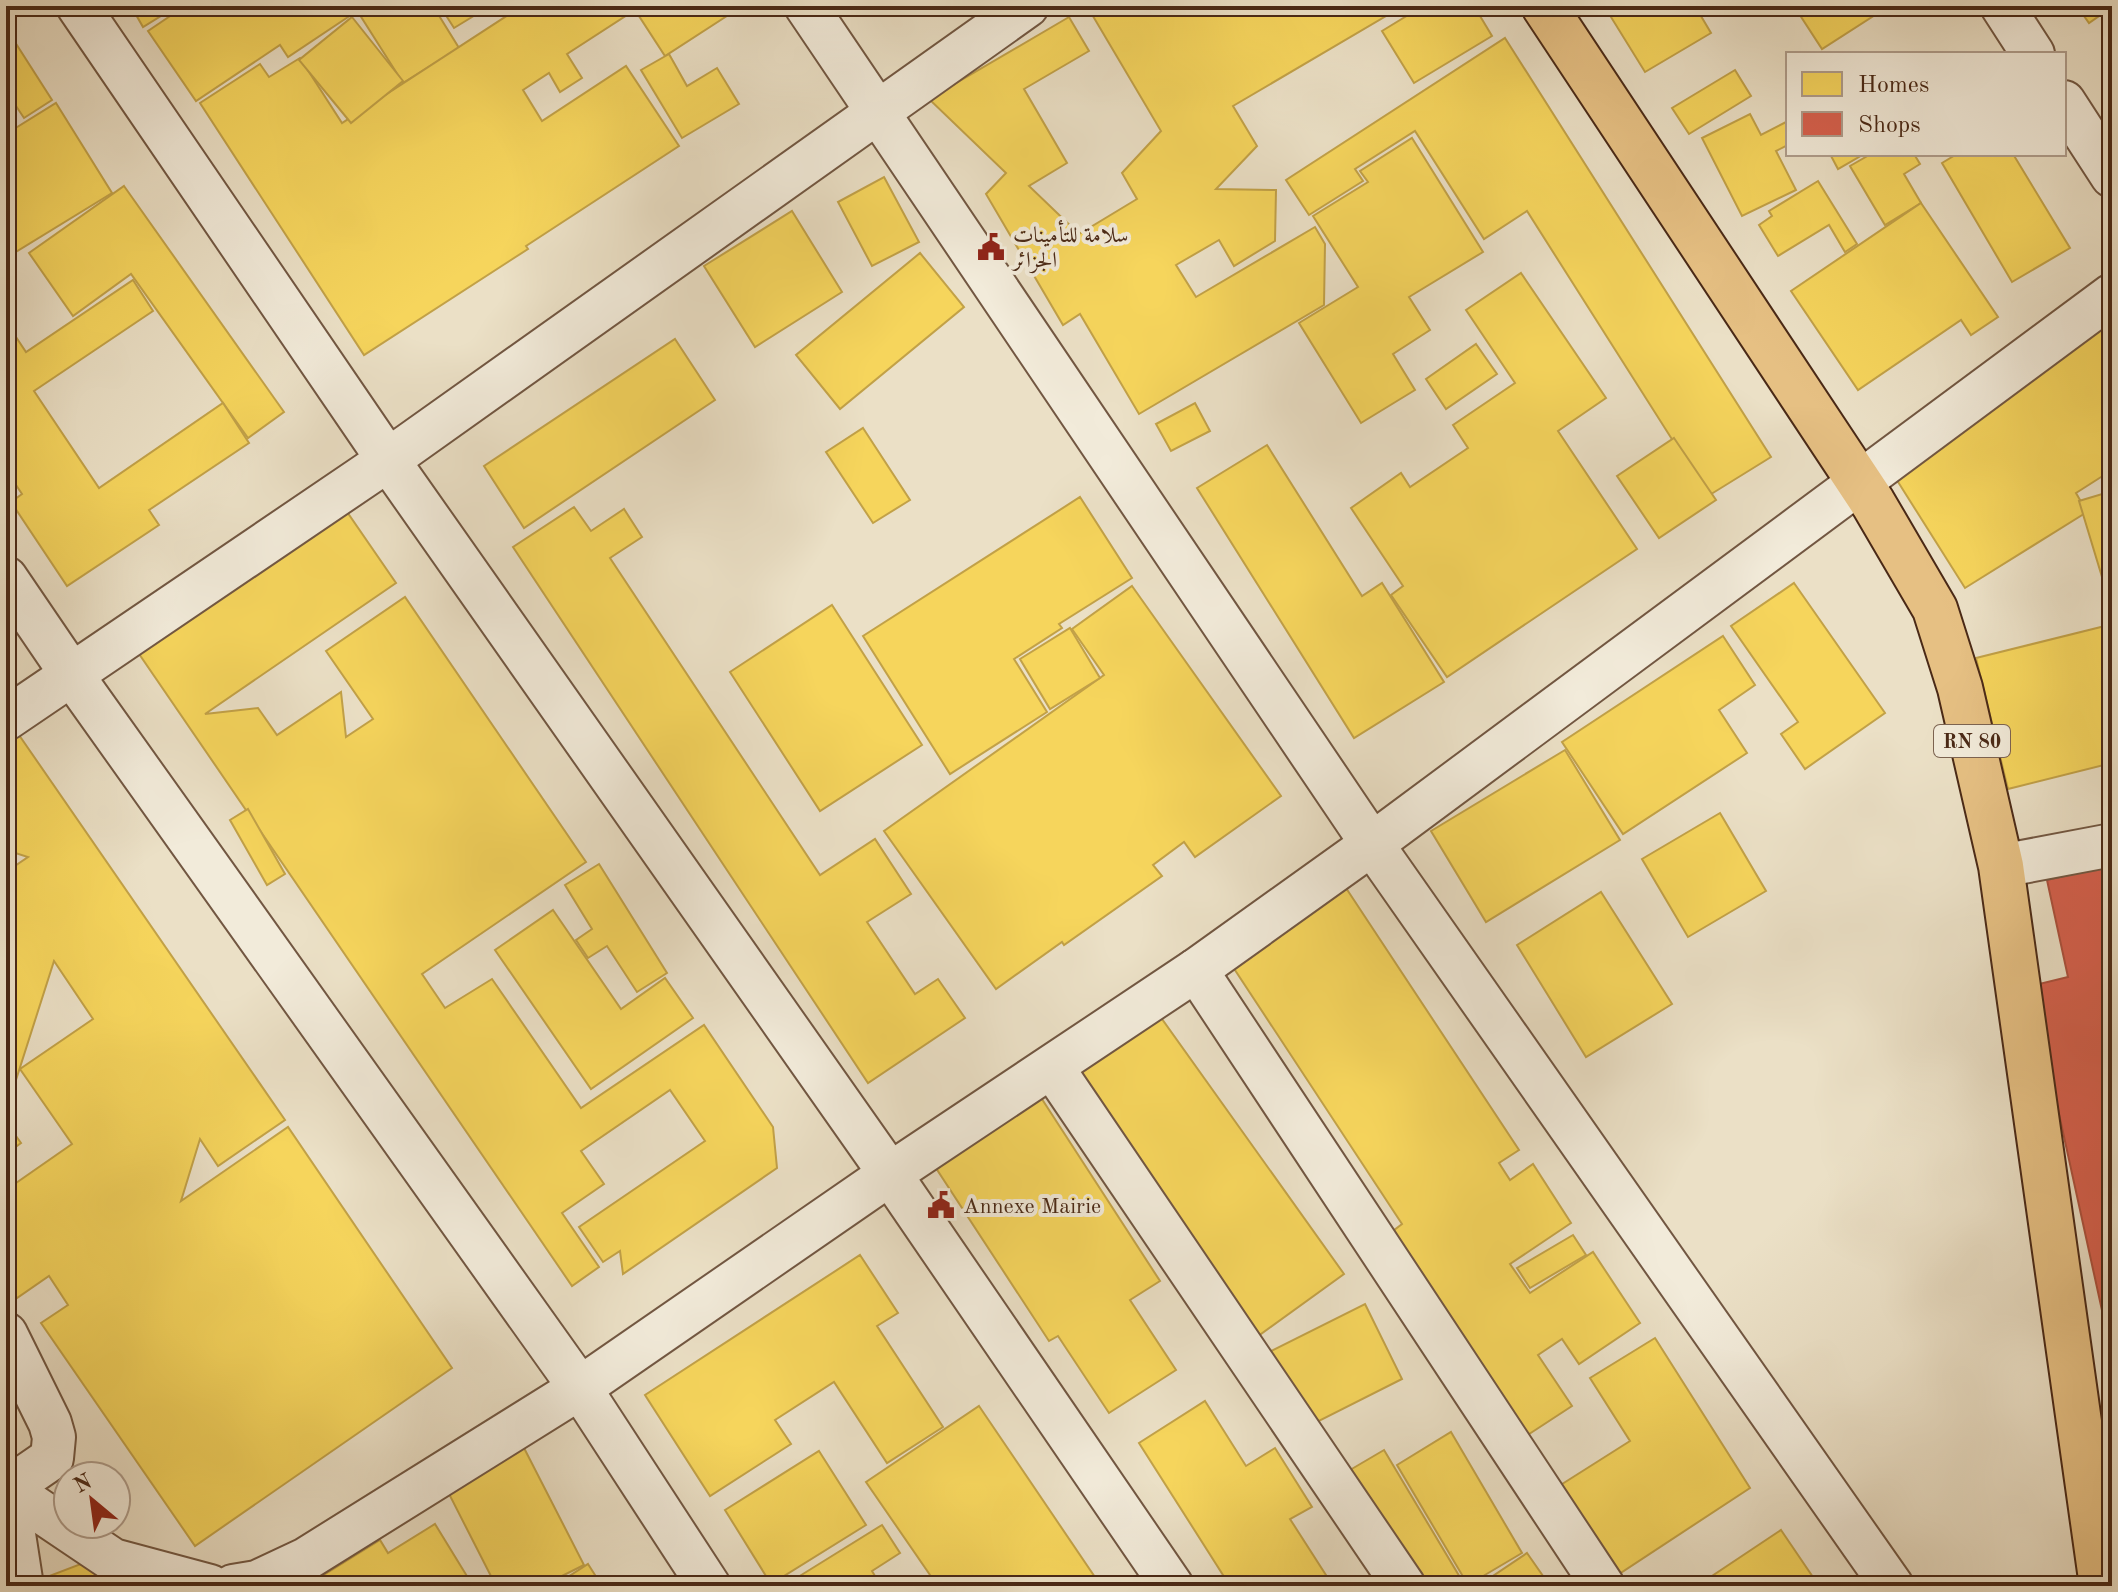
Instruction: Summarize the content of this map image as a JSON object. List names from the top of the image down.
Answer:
{
  "streets": {
    "main road": ["RN 80"]
  },
  "places": {
    "public building": ["سلامة للتأمينات الجزائر", "Annexe Mairie"]
  },
  "legend": ["Homes", "Shops"],
  "north": "top left"
}
